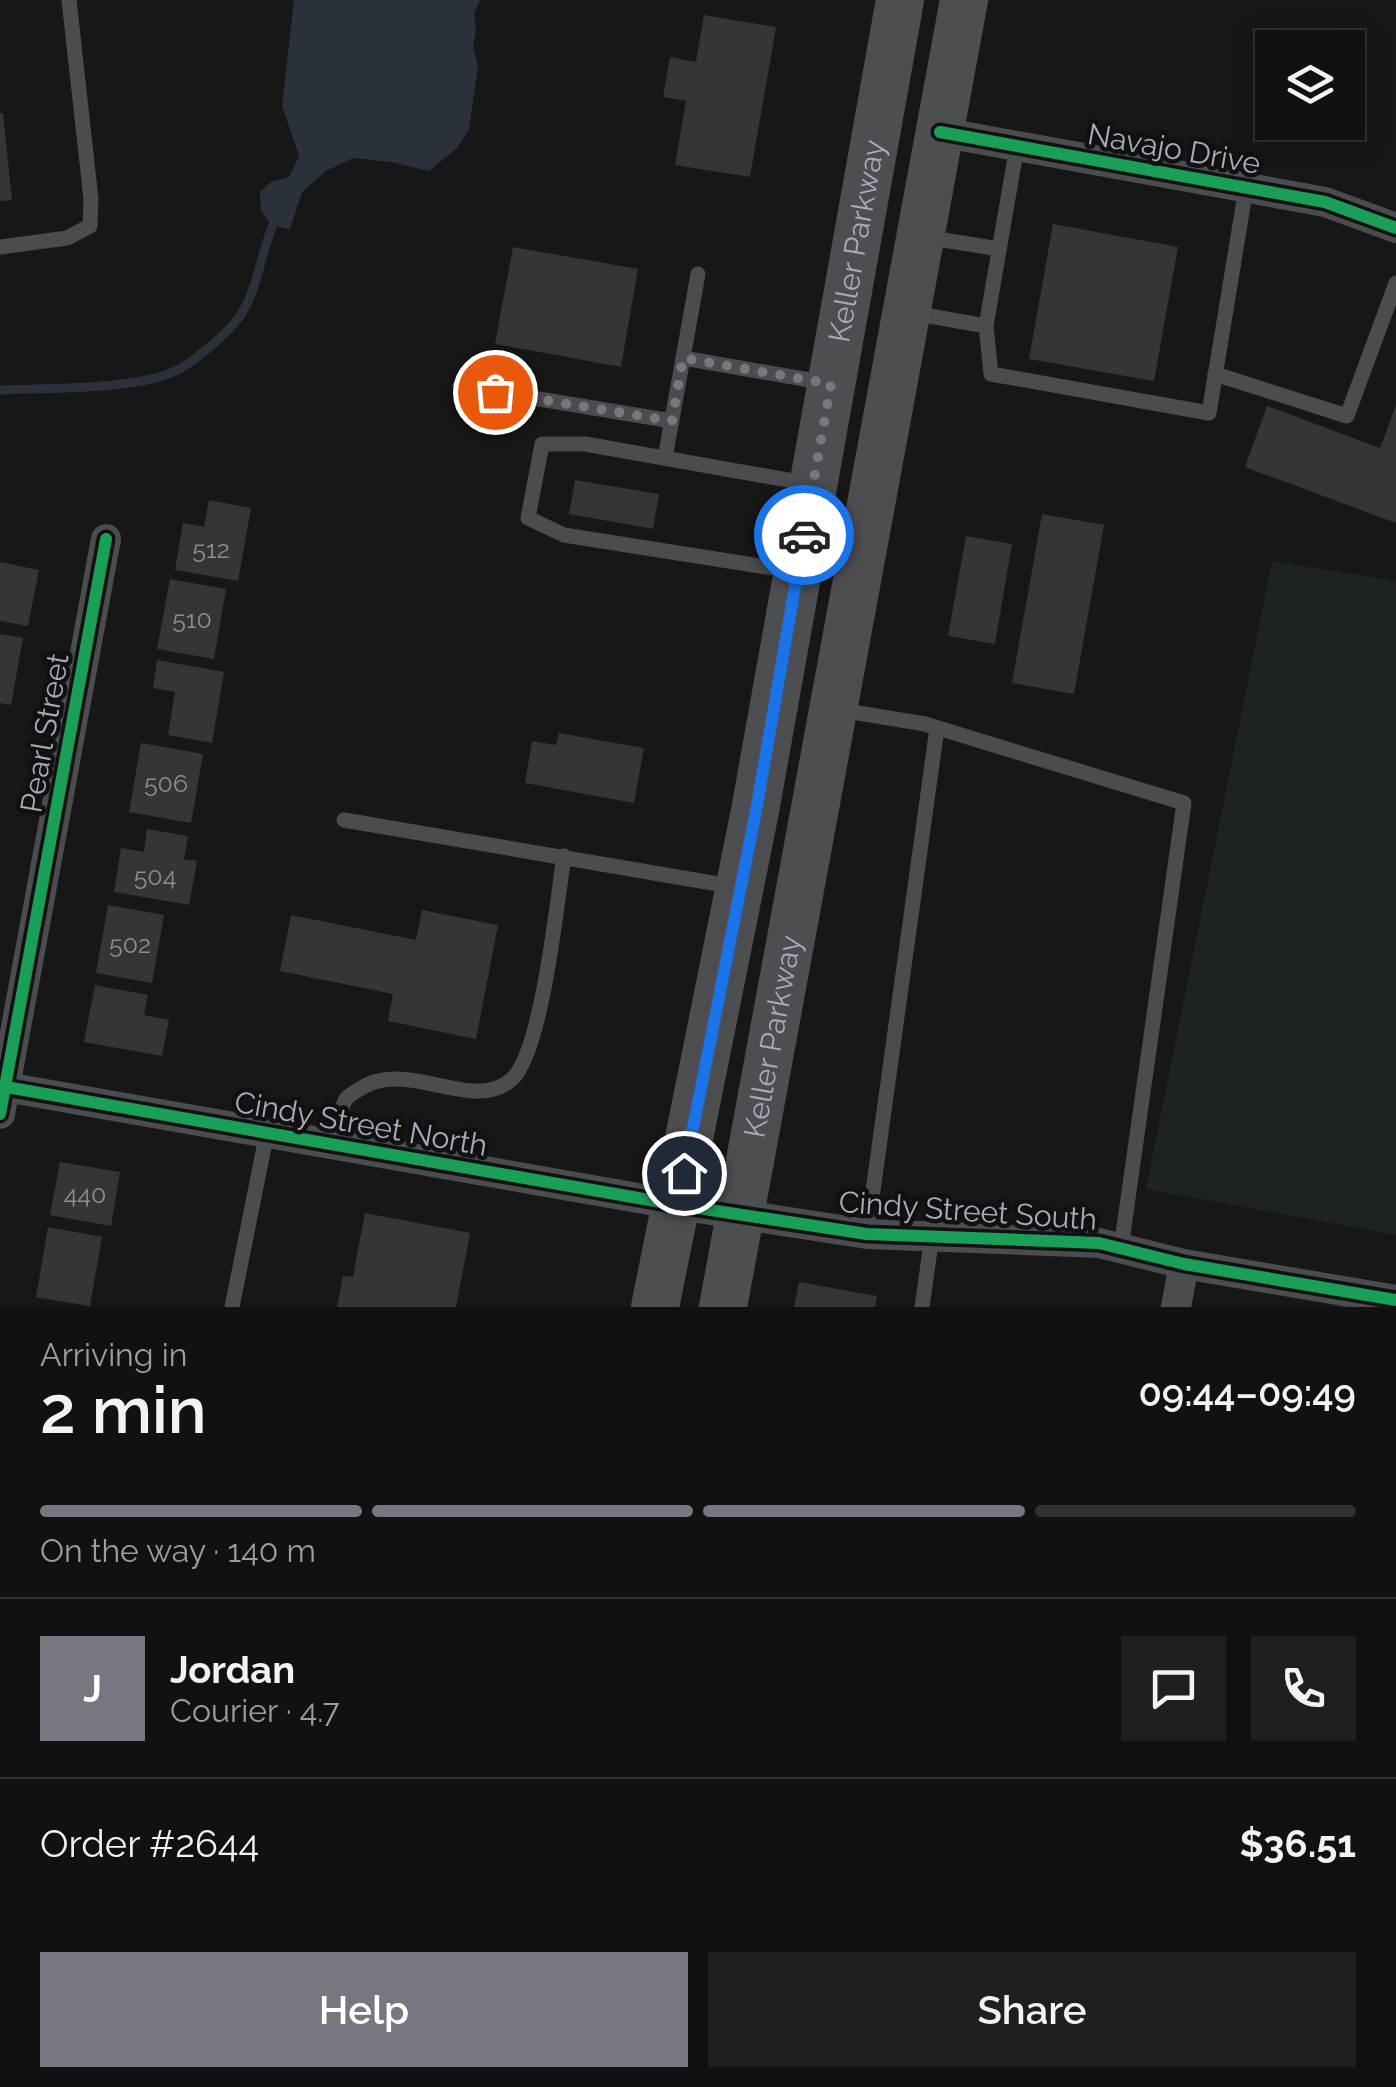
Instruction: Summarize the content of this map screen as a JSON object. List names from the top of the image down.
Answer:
{
  "streets": {
    "main road": ["Keller Parkway"],
    "street": [
      "Navajo Drive",
      "Pearl Street",
      "Cindy Street North",
      "Cindy Street South"
    ]
  },
  "crossings": [
    ["Navajo Drive", "Keller Parkway"],
    ["Keller Parkway", "Cindy Street North"],
    ["Keller Parkway", "Cindy Street South"],
    ["Pearl Street", "Cindy Street North"],
    ["Cindy Street North", "Cindy Street South"]
  ],
  "house_numbers": [
    "512",
    "510",
    "506",
    "504",
    "502",
    "440"
  ],
  "page": {
    "heading": ["2 min", "Arriving in", "09:44–09:49"],
    "panel": [
      "Jordan",
      "Courier · 4.7",
      "Order #2644",
      "$36.51"
    ],
    "bar": "On the way · 140 m",
    "round": "J",
    "buttons": ["Help", "Share"]
  }
}
